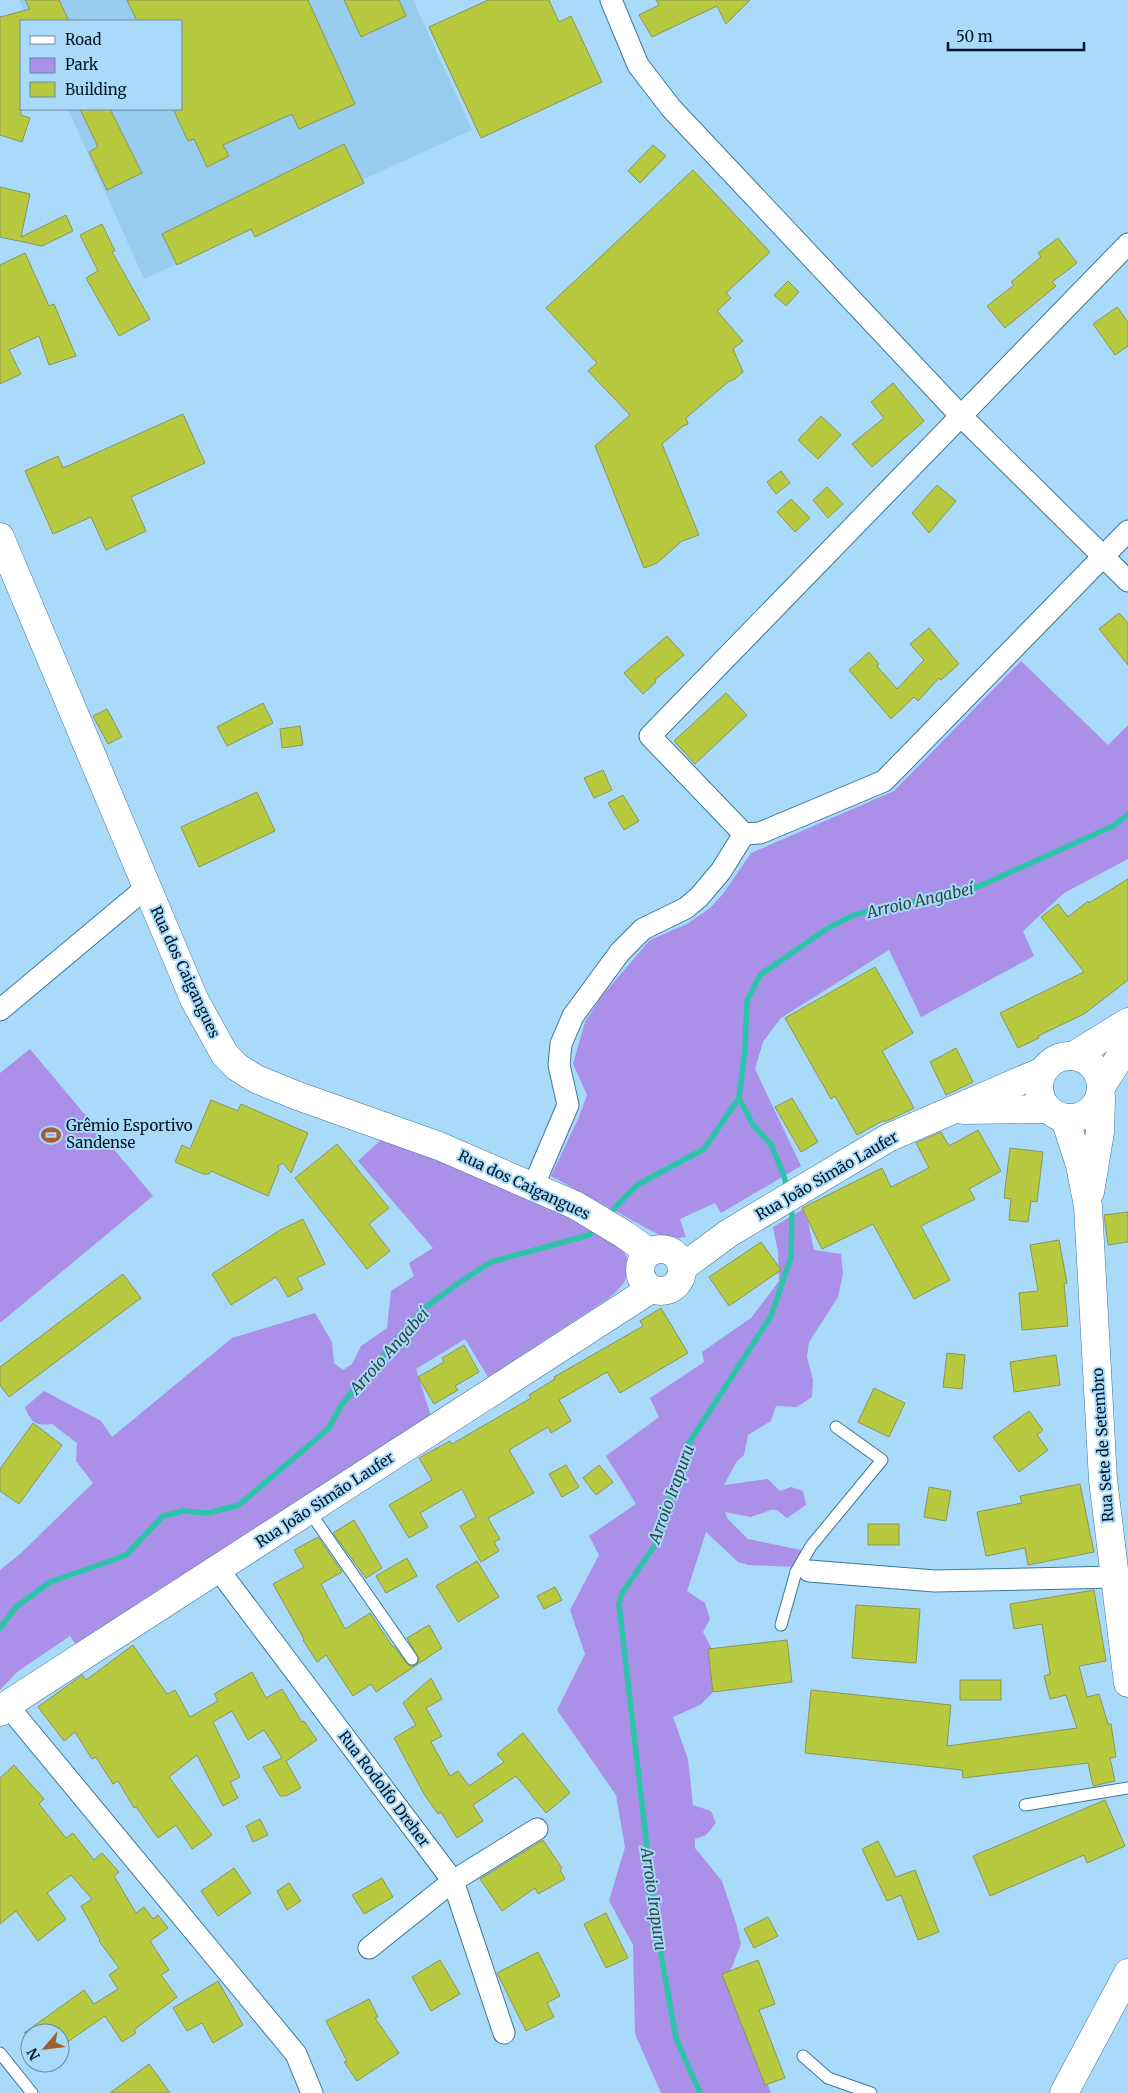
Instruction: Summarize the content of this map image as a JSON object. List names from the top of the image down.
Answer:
{
  "streets": {
    "main road": ["Rua dos Caigangues", "Rua João Simão Laufer", "Rua Sete de Setembro"],
    "street": ["Rua Rodolfo Dreher"]
  },
  "crossings": [
    ["Rua dos Caigangues", "Rua João Simão Laufer"],
    ["Rua João Simão Laufer", "Rua Sete de Setembro"],
    ["Rua João Simão Laufer", "Rua Rodolfo Dreher"]
  ],
  "water": ["Arroio Angabeí", "Arroio Irapuru"],
  "places": {
    "sports": ["Grêmio Esportivo Sandense"]
  },
  "legend": ["Road", "Park", "Building"],
  "scale_bar": "50 m",
  "north": "bottom left"
}
